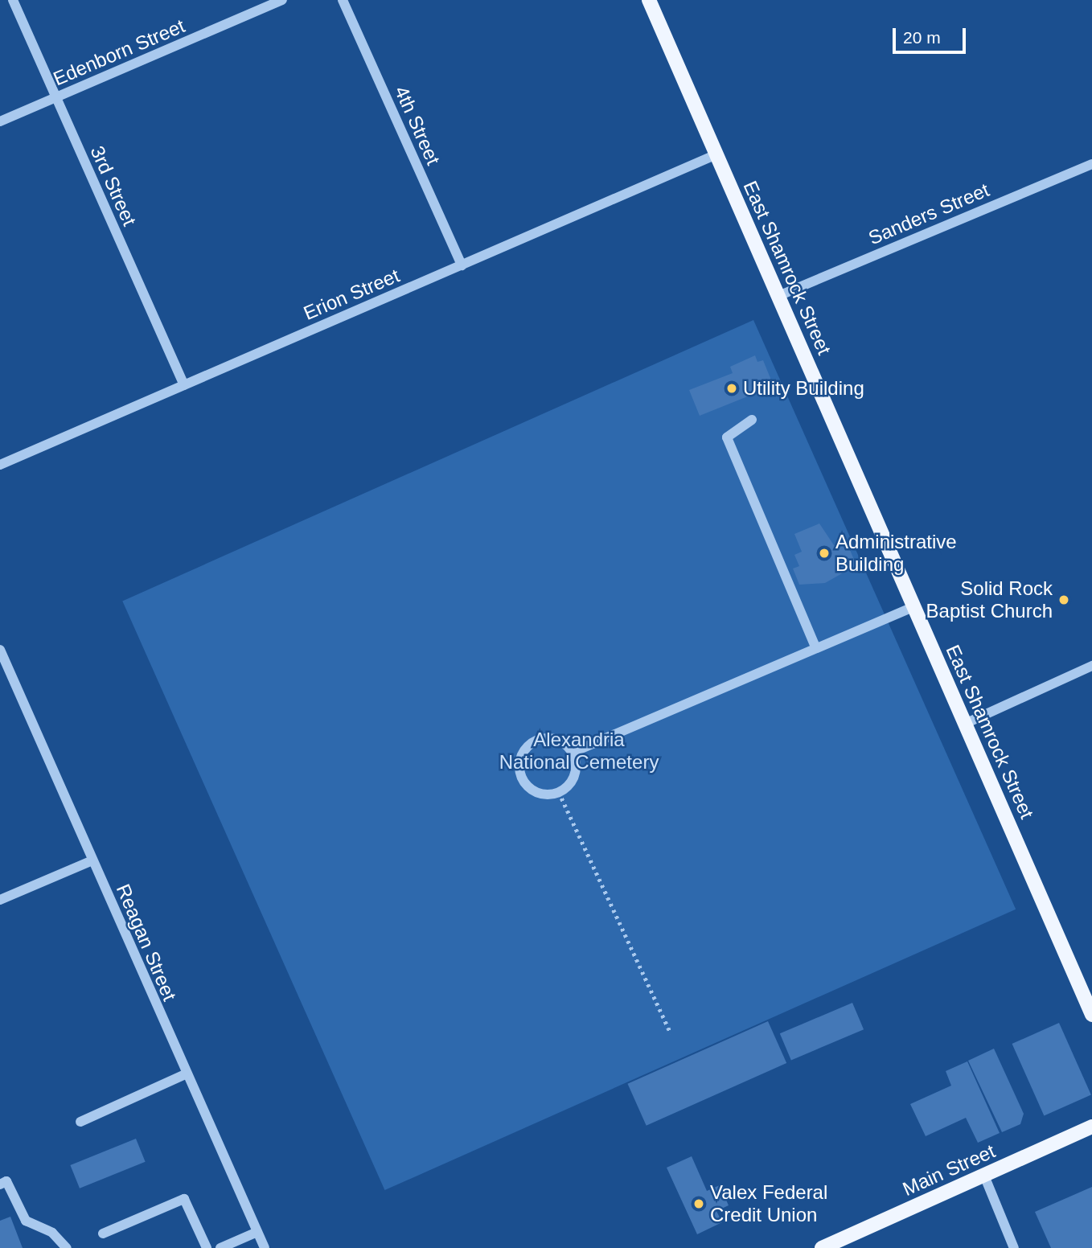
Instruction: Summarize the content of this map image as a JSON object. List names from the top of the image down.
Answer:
{
  "streets": {
    "main road": ["East Shamrock Street", "Main Street"],
    "street": [
      "Edenborn Street",
      "4th Street",
      "3rd Street",
      "Sanders Street",
      "Erion Street",
      "Reagan Street"
    ]
  },
  "crossings": [
    ["Edenborn Street", "3rd Street"],
    ["4th Street", "Erion Street"],
    ["3rd Street", "Erion Street"],
    ["Sanders Street", "East Shamrock Street"],
    ["East Shamrock Street", "Erion Street"]
  ],
  "parks": ["Alexandria National Cemetery"],
  "places": [
    "Utility Building",
    "Administrative Building",
    "Solid Rock Baptist Church",
    "Valex Federal Credit Union"
  ],
  "scale_bar": "20 m"
}
